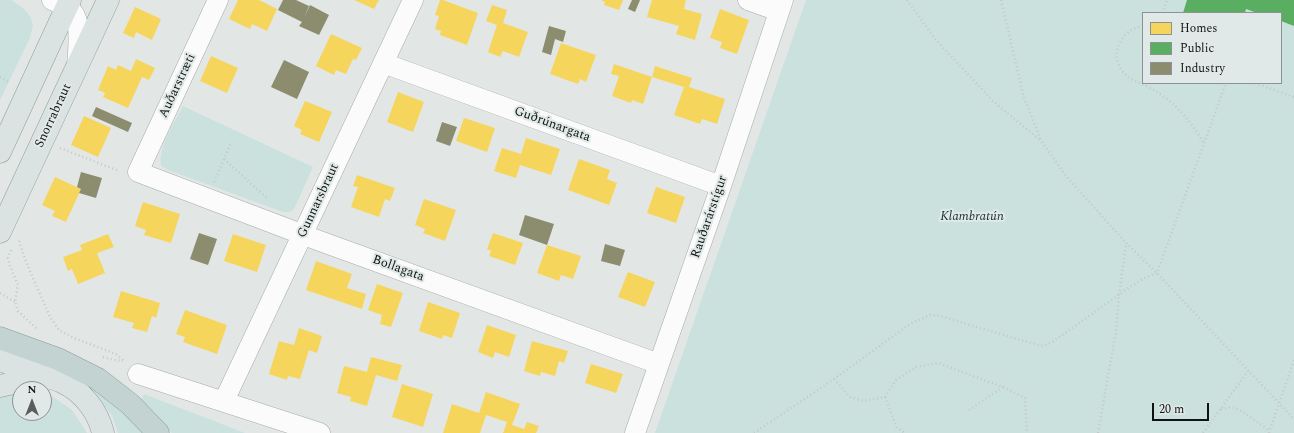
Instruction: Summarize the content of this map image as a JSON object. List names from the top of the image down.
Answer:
{
  "streets": {
    "main road": ["Snorrabraut"],
    "street": [
      "Auðarstræti",
      "Guðrúnargata",
      "Gunnarsbraut",
      "Rauðarárstígur",
      "Bollagata"
    ]
  },
  "crossings": [
    ["Auðarstræti", "Bollagata"],
    ["Guðrúnargata", "Gunnarsbraut"],
    ["Guðrúnargata", "Rauðarárstígur"],
    ["Gunnarsbraut", "Bollagata"],
    ["Rauðarárstígur", "Bollagata"]
  ],
  "parks": ["Klambratún"],
  "legend": ["Homes", "Public", "Industry"],
  "scale_bar": "20 m",
  "north": "top"
}
